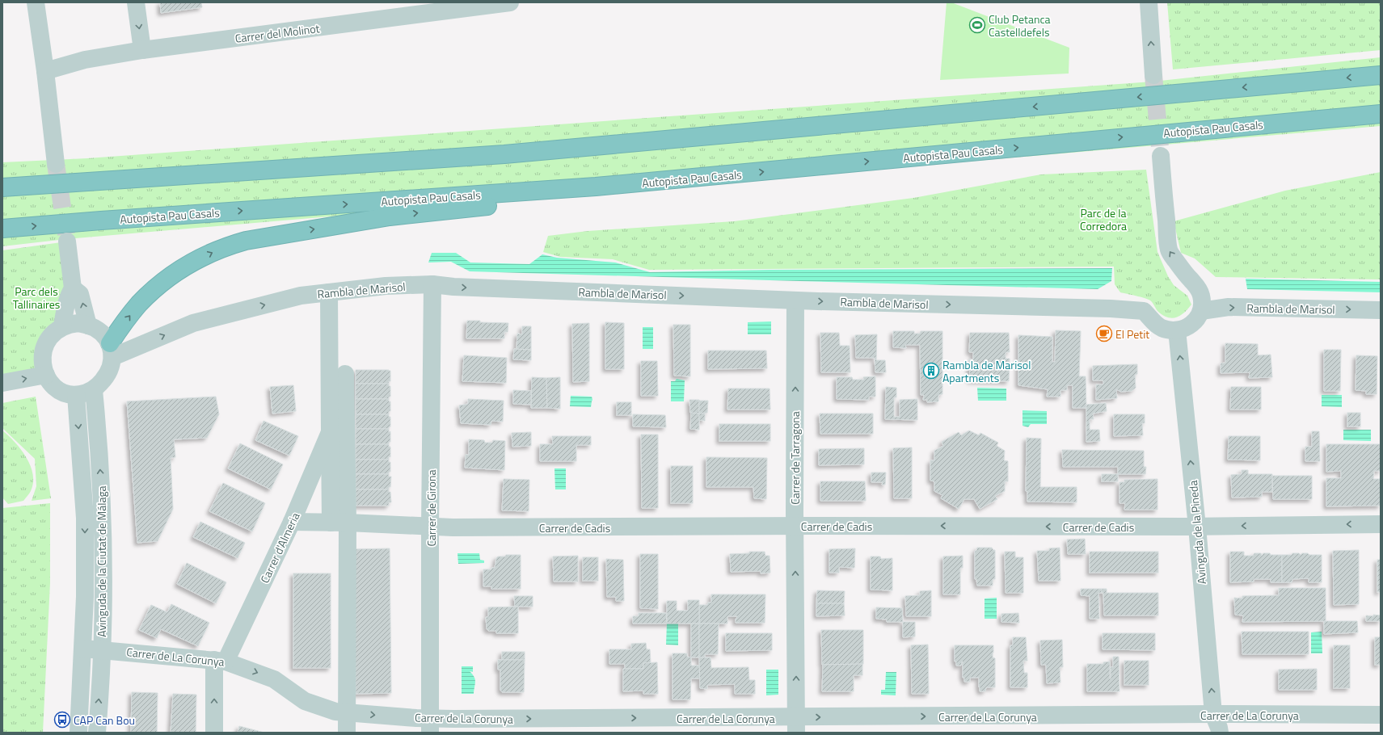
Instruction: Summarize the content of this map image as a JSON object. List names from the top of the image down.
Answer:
{
  "streets": {
    "highway": ["Autopista Pau Casals"],
    "street": [
      "Carrer del Molinot",
      "Rambla de Marisol",
      "Carrer de Tarragona",
      "Carrer de Girona",
      "Carrer de Cadis",
      "Avinguda de la Pineda",
      "Carrer d'Almeria",
      "Avinguda de la Ciutat de Málaga",
      "Carrer de La Corunya"
    ]
  },
  "crossings": [
    ["Rambla de Marisol", "Carrer de Tarragona"],
    ["Rambla de Marisol", "Carrer de Girona"],
    ["Rambla de Marisol", "Avinguda de la Pineda"],
    ["Rambla de Marisol", "Carrer d'Almeria"],
    ["Rambla de Marisol", "Avinguda de la Ciutat de Málaga"],
    ["Carrer de Tarragona", "Carrer de Cadis"],
    ["Carrer de Tarragona", "Carrer de La Corunya"],
    ["Carrer de Girona", "Carrer de Cadis"],
    ["Carrer de Girona", "Carrer de La Corunya"],
    ["Carrer de Cadis", "Avinguda de la Pineda"],
    ["Carrer de Cadis", "Carrer d'Almeria"],
    ["Avinguda de la Pineda", "Carrer de La Corunya"],
    ["Carrer d'Almeria", "Carrer de La Corunya"],
    ["Avinguda de la Ciutat de Málaga", "Carrer de La Corunya"]
  ],
  "one_way": [
    "Rambla de Marisol",
    "Carrer de Tarragona",
    "Carrer de Cadis",
    "Avinguda de la Pineda",
    "Carrer de La Corunya"
  ],
  "parks": ["Parc de la Corredora", "Parc dels Tallinaires"],
  "places": {
    "sports": ["Club Petanca Castelldefels"],
    "cafe": ["El Petit"],
    "building": ["Rambla de Marisol Apartments"],
    "bus stop": ["CAP Can Bou"]
  }
}
